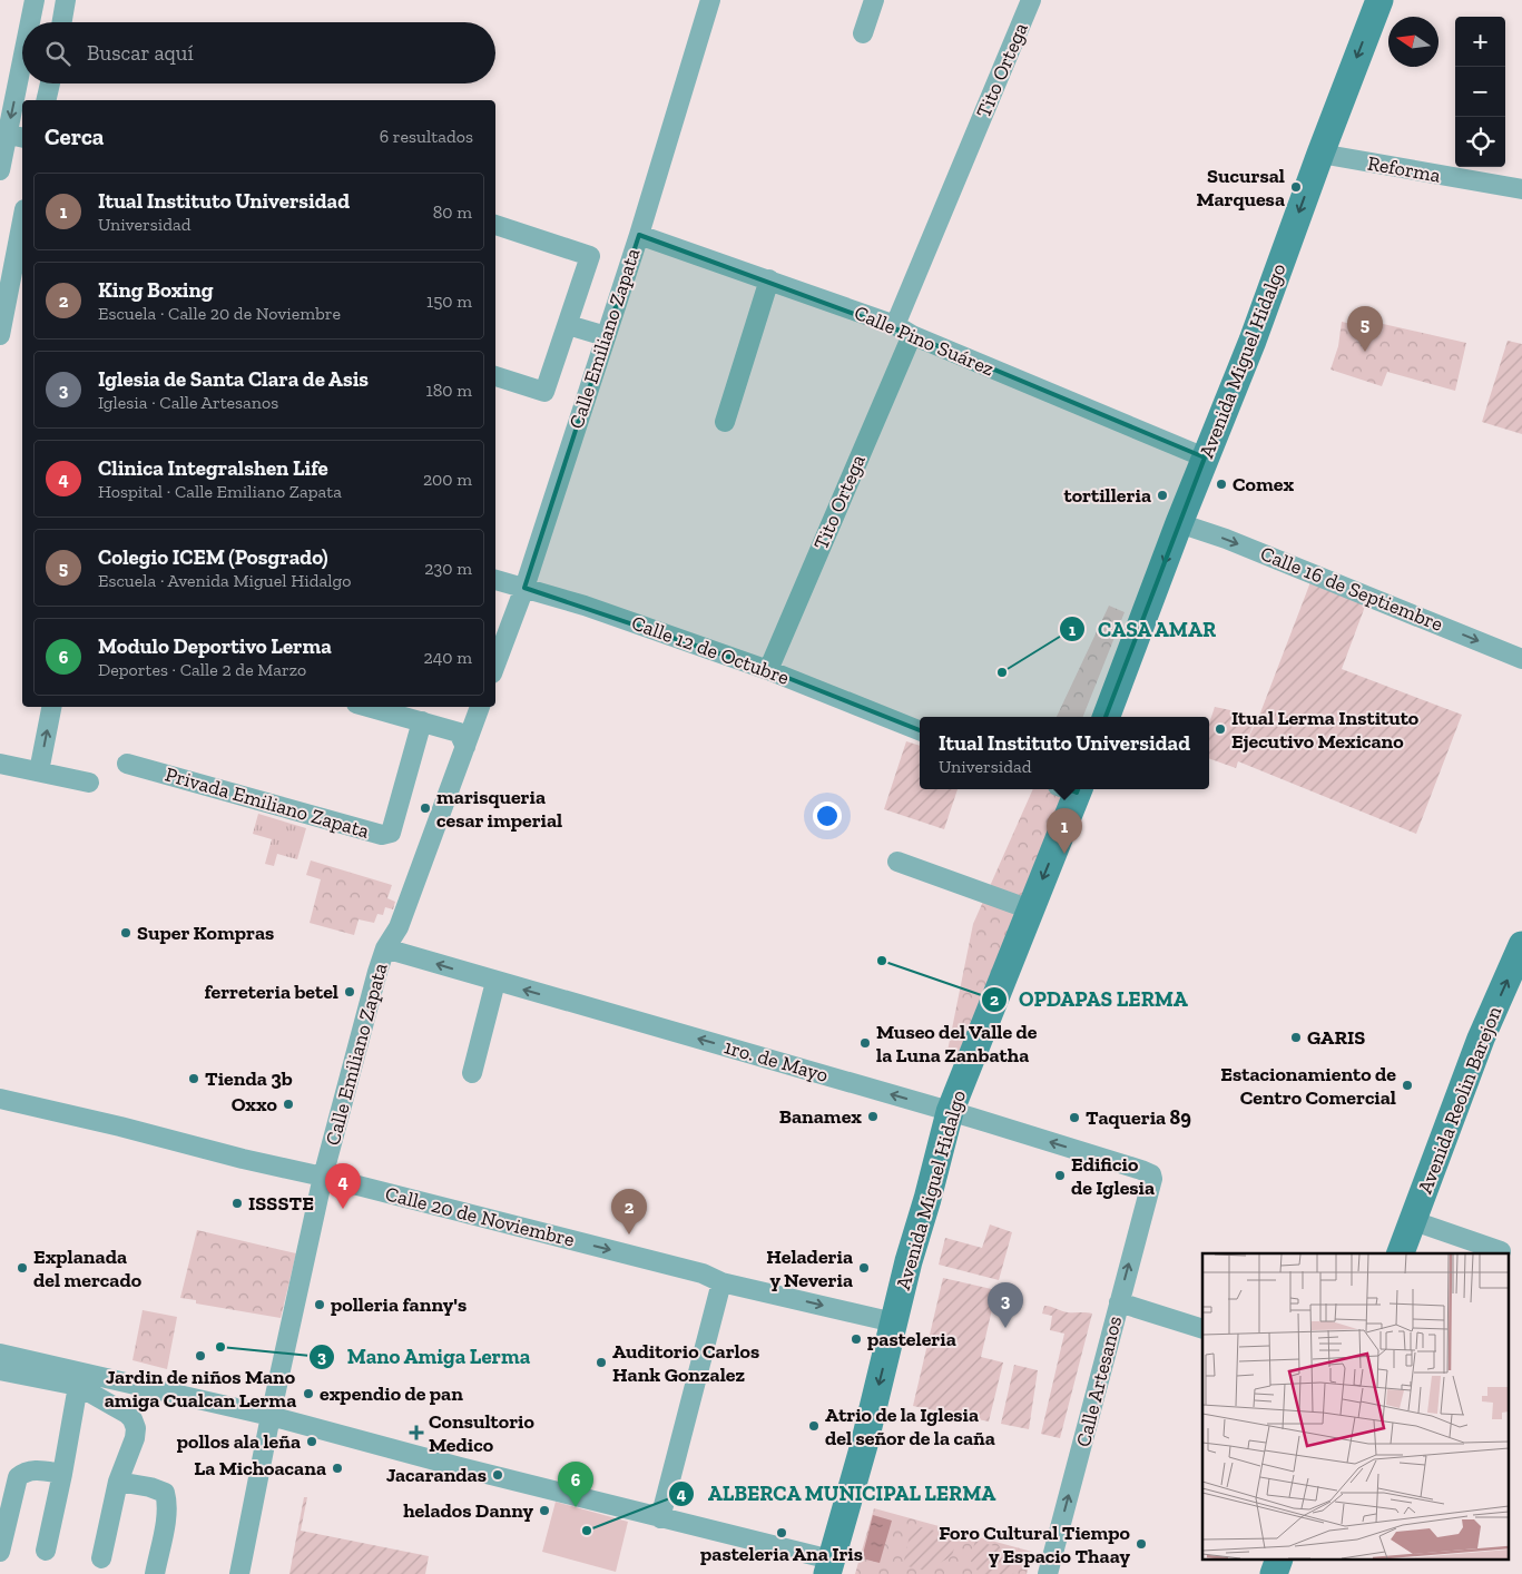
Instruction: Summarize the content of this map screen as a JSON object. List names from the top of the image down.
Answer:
{
  "streets": {
    "main road": ["Avenida Miguel Hidalgo", "Avenida Reolin Barejon"],
    "street": [
      "Tito Ortega",
      "Reforma",
      "Calle Emiliano Zapata",
      "Calle Pino Suárez",
      "Calle 16 de Septiembre",
      "Calle 12 de Octubre",
      "Privada Emiliano Zapata",
      "1ro. de Mayo",
      "Calle 20 de Noviembre",
      "Calle Artesanos"
    ]
  },
  "crossings": [
    ["Tito Ortega", "Calle Pino Suárez"],
    ["Tito Ortega", "Calle 12 de Octubre"],
    ["Reforma", "Avenida Miguel Hidalgo"],
    ["Calle Emiliano Zapata", "Calle Pino Suárez"],
    ["Calle Emiliano Zapata", "Calle 12 de Octubre"],
    ["Calle Emiliano Zapata", "1ro. de Mayo"],
    ["Calle Emiliano Zapata", "Calle 20 de Noviembre"],
    ["Calle Pino Suárez", "Avenida Miguel Hidalgo"],
    ["Avenida Miguel Hidalgo", "Calle 16 de Septiembre"],
    ["Avenida Miguel Hidalgo", "1ro. de Mayo"],
    ["Avenida Miguel Hidalgo", "Calle 20 de Noviembre"],
    ["1ro. de Mayo", "Calle Artesanos"]
  ],
  "one_way": [
    "Avenida Miguel Hidalgo",
    "Calle 16 de Septiembre",
    "1ro. de Mayo",
    "Avenida Reolin Barejon",
    "Calle 20 de Noviembre",
    "Calle Artesanos"
  ],
  "places": {
    "other": [
      "Sucursal Marquesa",
      "Comex",
      "tortilleria",
      "CASA AMAR",
      "Itual Lerma Instituto Ejecutivo Mexicano",
      "marisqueria cesar imperial",
      "Super Kompras",
      "OPDAPAS LERMA",
      "ferreteria betel",
      "GARIS",
      "Museo del Valle de la Luna Zanbatha",
      "Tienda 3b",
      "Estacionamiento de Centro Comercial",
      "Oxxo",
      "Banamex",
      "Taqueria 89",
      "Edificio de Iglesia",
      "ISSSTE",
      "Explanada del mercado",
      "Heladeria y Neveria",
      "polleria fanny's",
      "pasteleria",
      "Mano Amiga Lerma",
      "Jardin de niños Mano amiga Cualcan Lerma",
      "Auditorio Carlos Hank Gonzalez",
      "expendio de pan",
      "Atrio de la Iglesia del señor de la caña",
      "pollos ala leña",
      "La Michoacana",
      "Jacarandas",
      "helados Danny",
      "ALBERCA MUNICIPAL LERMA",
      "pasteleria Ana Iris",
      "Foro Cultural Tiempo y Espacio Thaay"
    ],
    "health": ["Consultorio Medico"]
  },
  "north": "left",
  "page": {
    "map_buttons": ["+", "−"],
    "search": "Buscar aquí",
    "heading": ["Cerca", "6 resultados"],
    "list": [
      {
        "mark": "1",
        "name": "Itual Instituto Universidad",
        "note": "Universidad",
        "value": "80 m"
      },
      {
        "mark": "2",
        "name": "King Boxing",
        "note": "Escuela · Calle 20 de Noviembre",
        "value": "150 m"
      },
      {
        "mark": "3",
        "name": "Iglesia de Santa Clara de Asis",
        "note": "Iglesia · Calle Artesanos",
        "value": "180 m"
      },
      {
        "mark": "4",
        "name": "Clinica Integralshen Life",
        "note": "Hospital · Calle Emiliano Zapata",
        "value": "200 m"
      },
      {
        "mark": "5",
        "name": "Colegio ICEM (Posgrado)",
        "note": "Escuela · Avenida Miguel Hidalgo",
        "value": "230 m"
      },
      {
        "mark": "6",
        "name": "Modulo Deportivo Lerma",
        "note": "Deportes · Calle 2 de Marzo",
        "value": "240 m"
      }
    ],
    "pins": [
      "5",
      "1",
      "4",
      "2",
      "3",
      "6"
    ],
    "popup": ["Itual Instituto Universidad", "Universidad"]
  }
}
